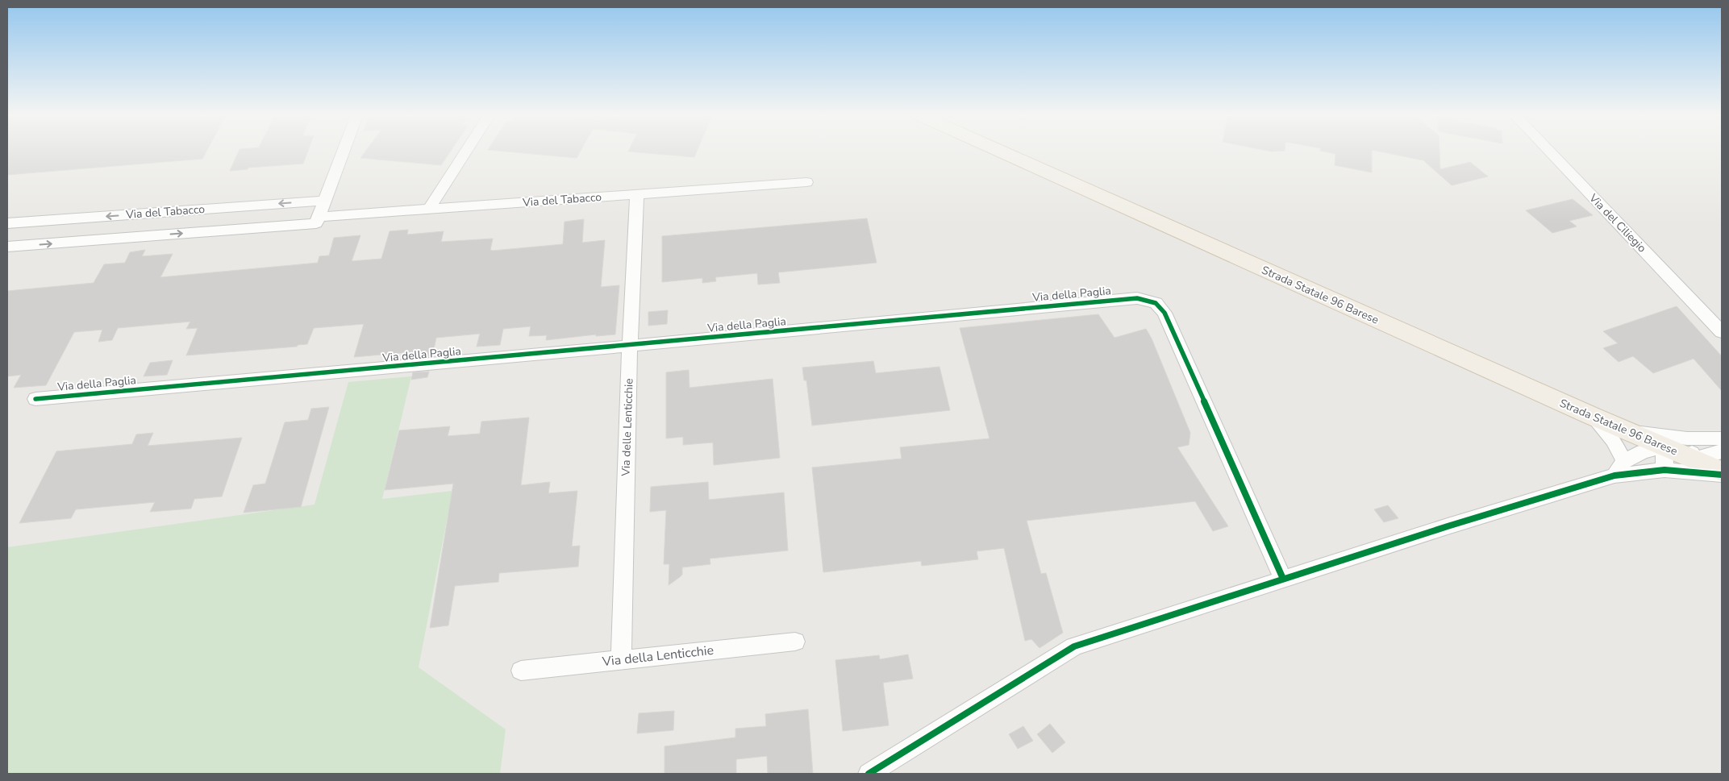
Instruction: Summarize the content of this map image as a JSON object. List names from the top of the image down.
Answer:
{
  "streets": {
    "main road": ["Strada Statale 96 Barese"],
    "street": [
      "Via del Tabacco",
      "Via del Ciliegio",
      "Via della Paglia",
      "Via delle Lenticchie",
      "Via della Lenticchie"
    ]
  },
  "crossings": [
    ["Via del Tabacco", "Via delle Lenticchie"],
    ["Via della Paglia", "Via delle Lenticchie"],
    ["Via delle Lenticchie", "Via della Lenticchie"]
  ]
}
